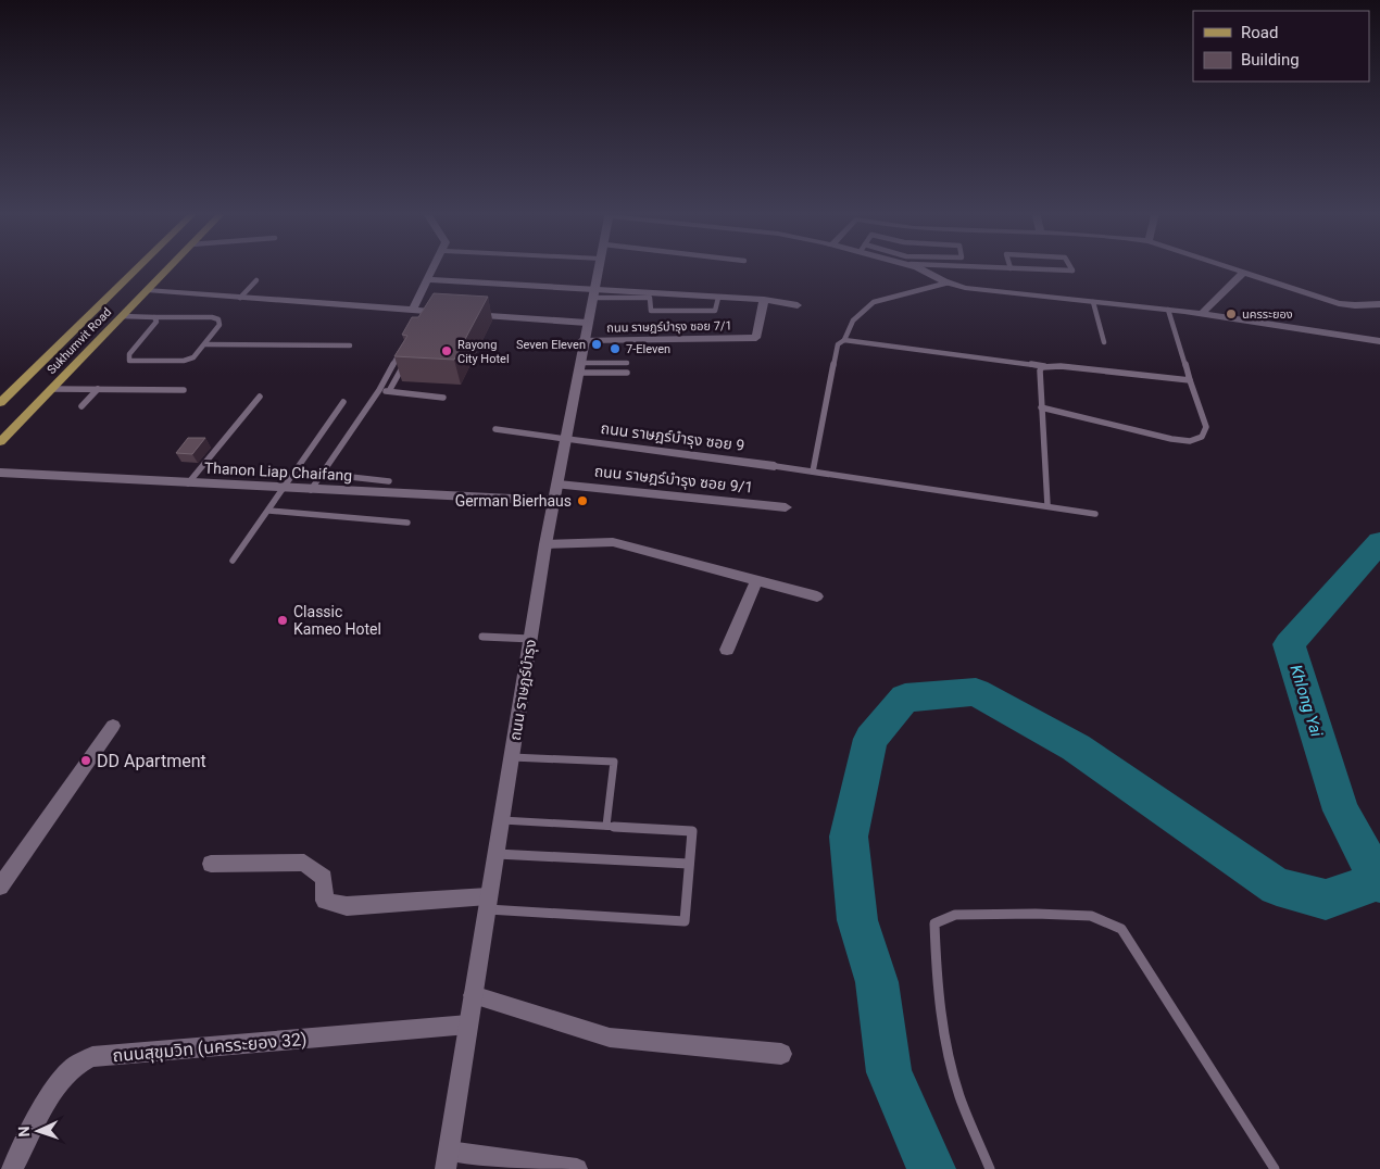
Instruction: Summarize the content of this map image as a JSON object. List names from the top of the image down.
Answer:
{
  "streets": {
    "main road": ["Sukhumvit Road"],
    "street": [
      "ถนน ราษฎร์บำรุง ซอย 7/1",
      "ถนน ราษฎร์บำรุง ซอย 9",
      "Thanon Liap Chaifang",
      "ถนน ราษฎร์บำรุง ซอย 9/1",
      "ถนน ราษฎร์บำรุง",
      "ถนนสุขุมวิท (นครระยอง 32)"
    ]
  },
  "crossings": [
    ["ถนน ราษฎร์บำรุง ซอย 7/1", "ถนน ราษฎร์บำรุง"],
    ["ถนน ราษฎร์บำรุง ซอย 9", "ถนน ราษฎร์บำรุง"],
    ["Thanon Liap Chaifang", "ถนน ราษฎร์บำรุง"],
    ["ถนน ราษฎร์บำรุง ซอย 9/1", "ถนน ราษฎร์บำรุง"],
    ["ถนน ราษฎร์บำรุง", "ถนนสุขุมวิท (นครระยอง 32)"]
  ],
  "water": ["Khlong Yai"],
  "places": [
    "นครระยอง",
    "Seven Eleven",
    "7-Eleven",
    "Rayong City Hotel",
    "German Bierhaus",
    "Classic Kameo Hotel",
    "DD Apartment"
  ],
  "legend": ["Road", "Building"],
  "north": "left"
}
